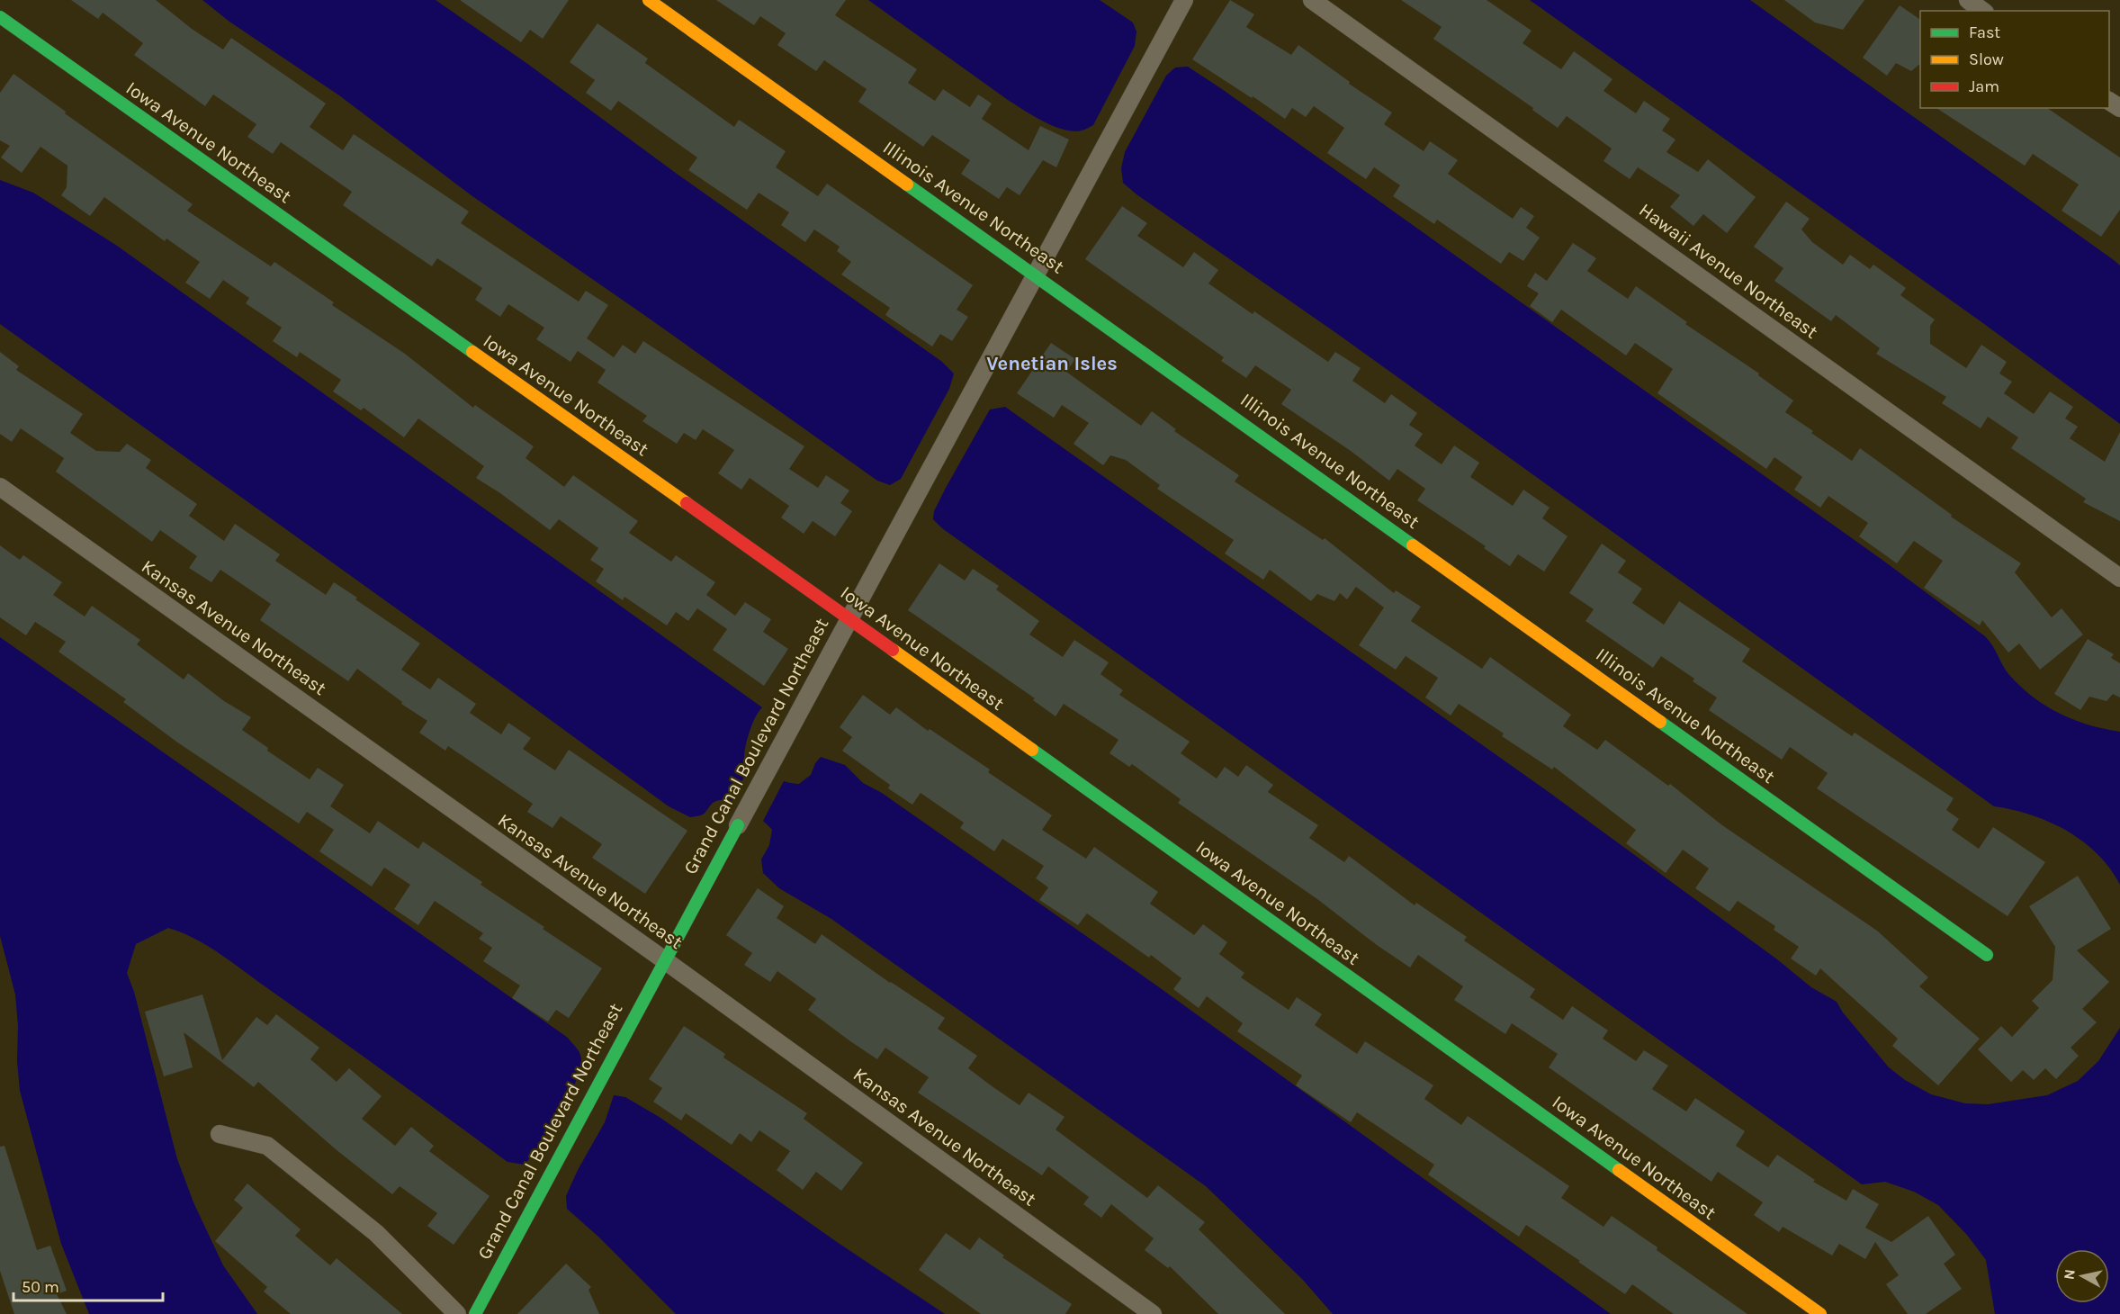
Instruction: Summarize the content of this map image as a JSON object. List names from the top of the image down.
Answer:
{
  "streets": {
    "street": [
      "Iowa Avenue Northeast",
      "Illinois Avenue Northeast",
      "Hawaii Avenue Northeast",
      "Kansas Avenue Northeast",
      "Grand Canal Boulevard Northeast"
    ]
  },
  "crossings": [
    ["Iowa Avenue Northeast", "Grand Canal Boulevard Northeast"],
    ["Illinois Avenue Northeast", "Grand Canal Boulevard Northeast"],
    ["Kansas Avenue Northeast", "Grand Canal Boulevard Northeast"]
  ],
  "districts": ["Venetian Isles"],
  "legend": ["Fast", "Slow", "Jam"],
  "scale_bar": "50 m",
  "north": "left"
}
